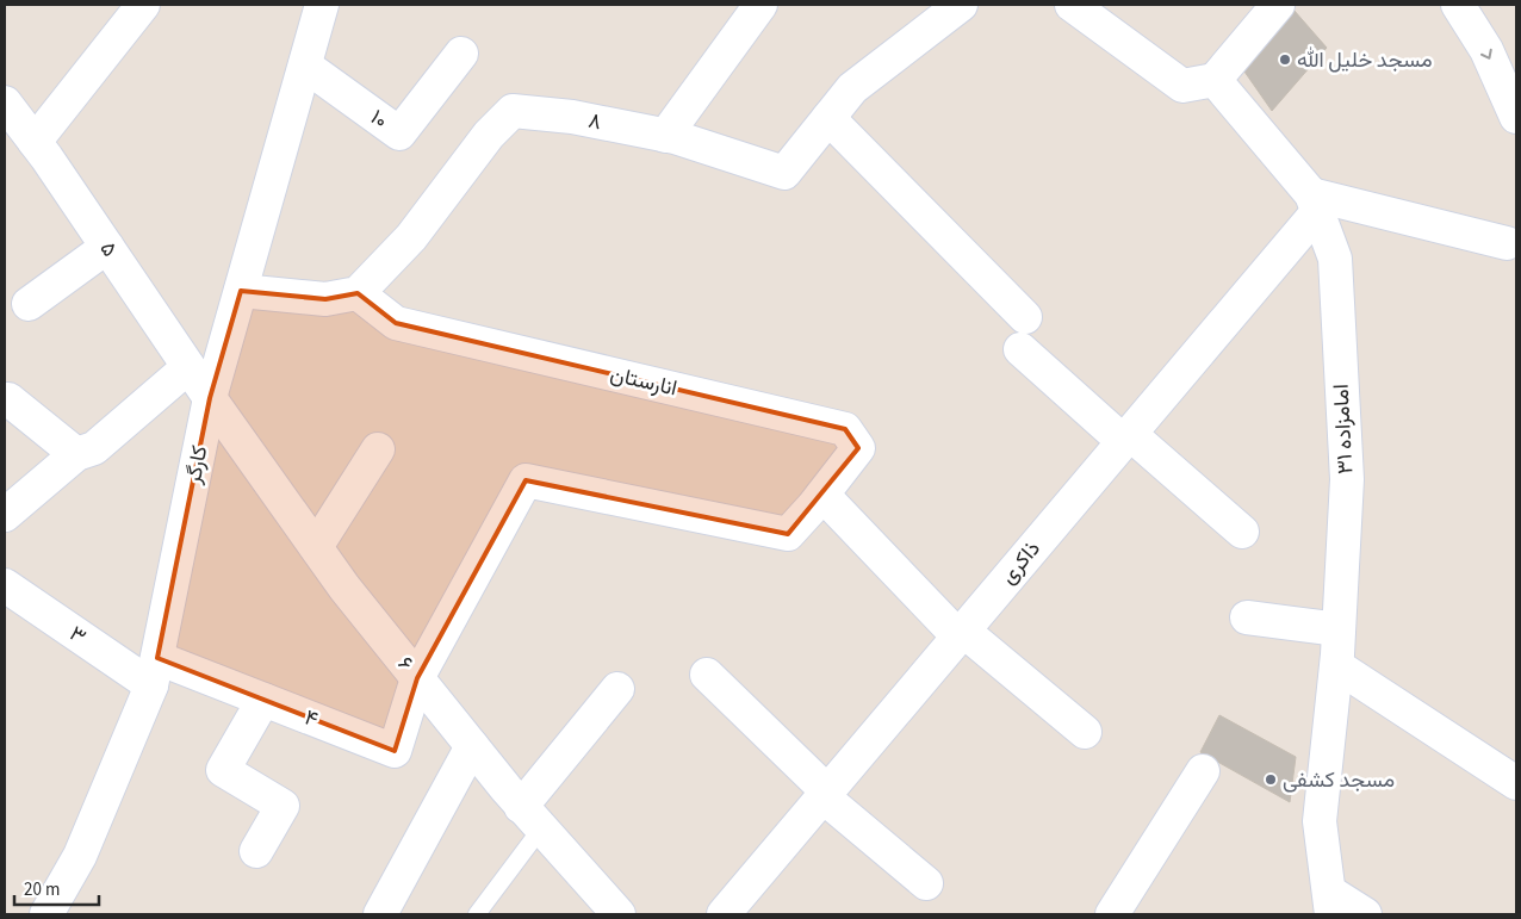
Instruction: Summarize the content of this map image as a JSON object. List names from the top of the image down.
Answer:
{
  "streets": {
    "street": [
      "۱۰",
      "۸",
      "۵",
      "انارستان",
      "امامزاده ۳۱",
      "کارگر",
      "ذاکری",
      "۳",
      "۶",
      "۴"
    ]
  },
  "crossings": [
    ["۱۰", "کارگر"],
    ["۸", "انارستان"],
    ["۵", "کارگر"],
    ["۵", "۶"],
    ["امامزاده ۳۱", "ذاکری"],
    ["کارگر", "۳"],
    ["کارگر", "۶"],
    ["کارگر", "۴"],
    ["۳", "۴"],
    ["۶", "۴"]
  ],
  "places": ["مسجد خلیل الله", "مسجد کشفی"],
  "scale_bar": "20 m"
}
